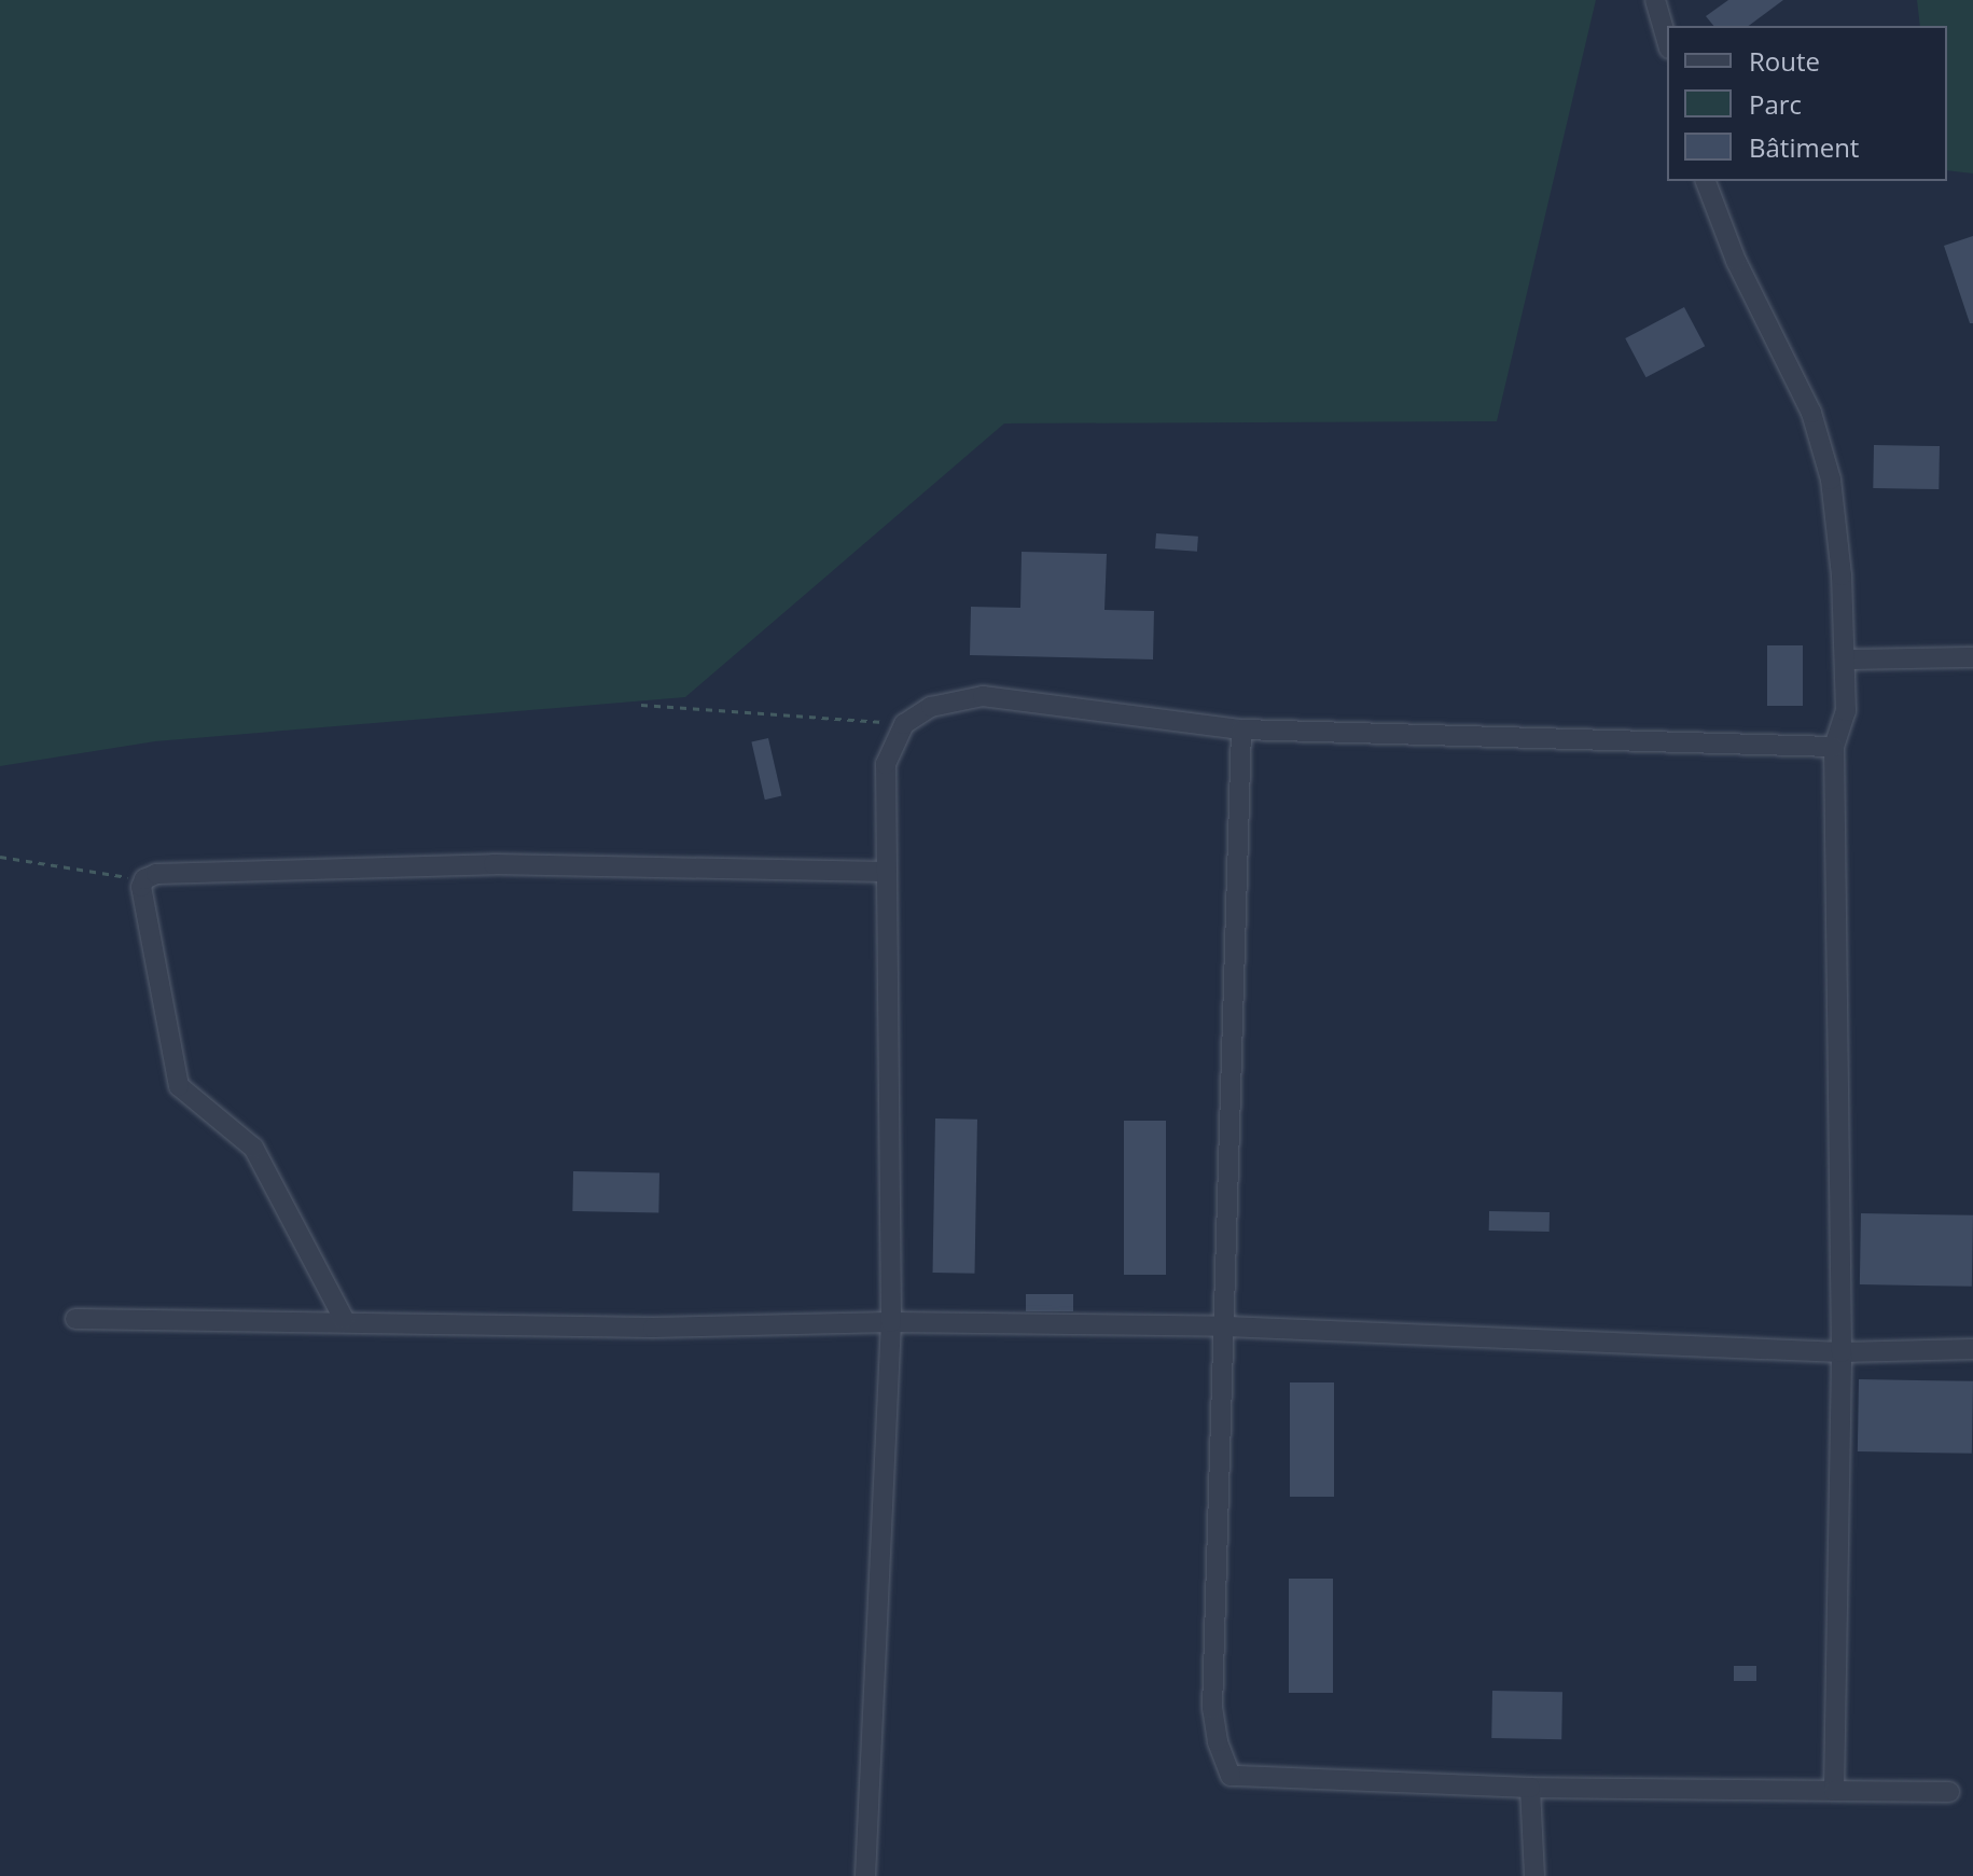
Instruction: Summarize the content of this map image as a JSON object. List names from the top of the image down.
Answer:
{
  "legend": ["Route", "Parc", "Bâtiment"]
}
